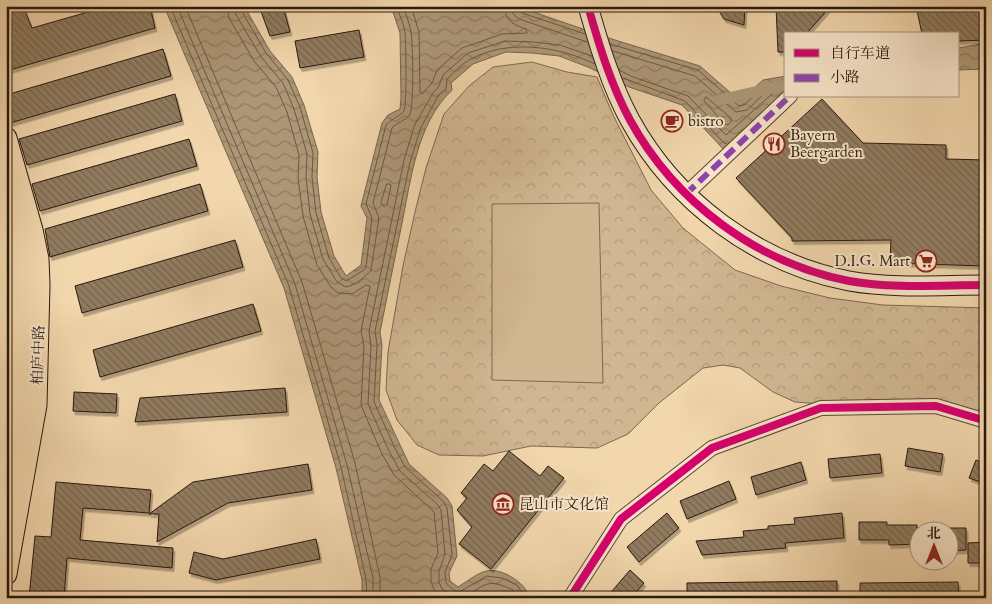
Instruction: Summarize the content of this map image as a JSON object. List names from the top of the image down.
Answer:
{
  "streets": {
    "main road": ["柏庐中路"]
  },
  "places": {
    "cafe": ["bistro"],
    "restaurant": ["Bayern Beergarden"],
    "supermarket": ["D.I.G. Mart"],
    "museum": ["昆山市文化馆"]
  },
  "legend": ["自行车道", "小路"],
  "north": "top"
}
